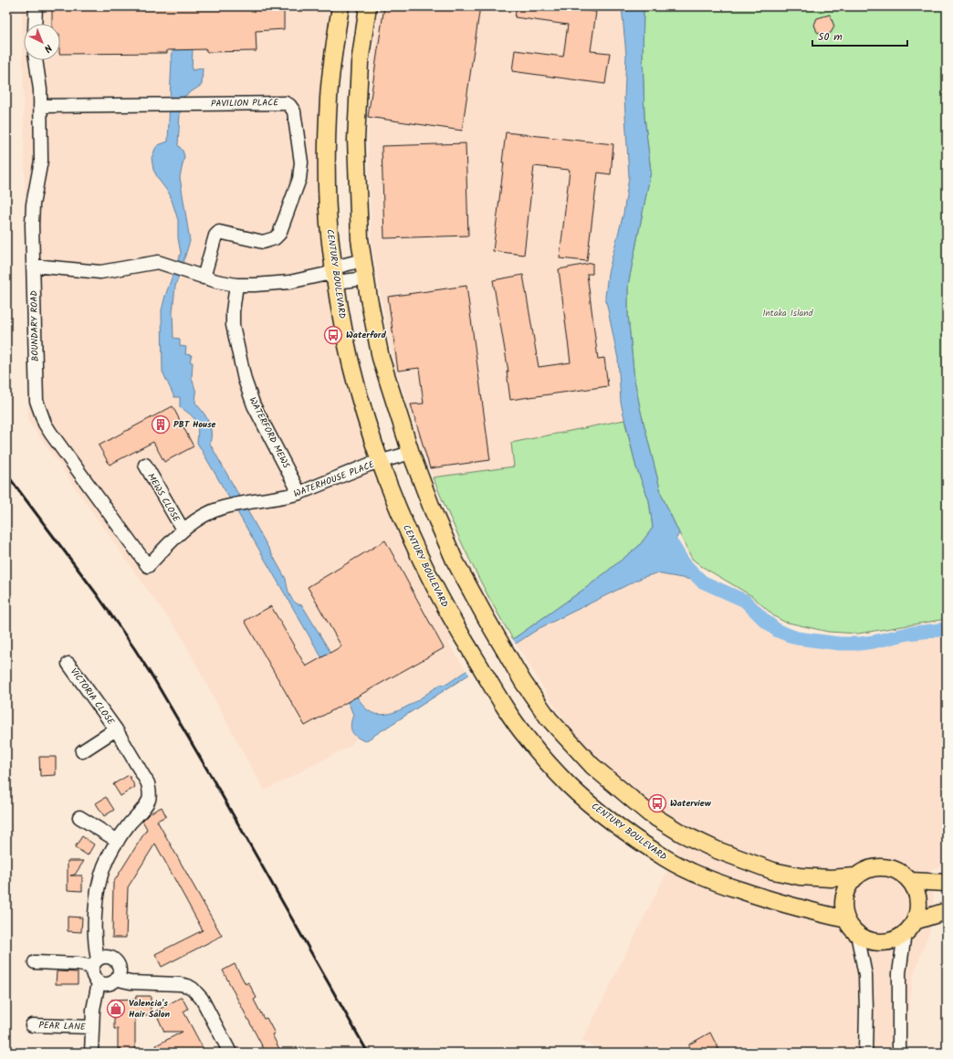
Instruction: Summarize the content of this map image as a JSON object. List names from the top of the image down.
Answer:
{
  "streets": {
    "main road": ["CENTURY BOULEVARD"],
    "street": [
      "PAVILION PLACE",
      "BOUNDARY ROAD",
      "WATERFORD MEWS",
      "WATERHOUSE PLACE",
      "MEWS CLOSE",
      "VICTORIA CLOSE",
      "PEAR LANE"
    ]
  },
  "crossings": [
    ["PAVILION PLACE", "BOUNDARY ROAD"],
    ["CENTURY BOULEVARD", "WATERHOUSE PLACE"],
    ["BOUNDARY ROAD", "WATERHOUSE PLACE"],
    ["WATERFORD MEWS", "WATERHOUSE PLACE"],
    ["WATERHOUSE PLACE", "MEWS CLOSE"]
  ],
  "parks": ["Intaka Island"],
  "places": {
    "bus stop": ["Waterford", "Waterview"],
    "building": ["PBT House"],
    "shop": ["Valencia's Hair Salon"]
  },
  "scale_bar": "50 m",
  "north": "bottom right"
}
